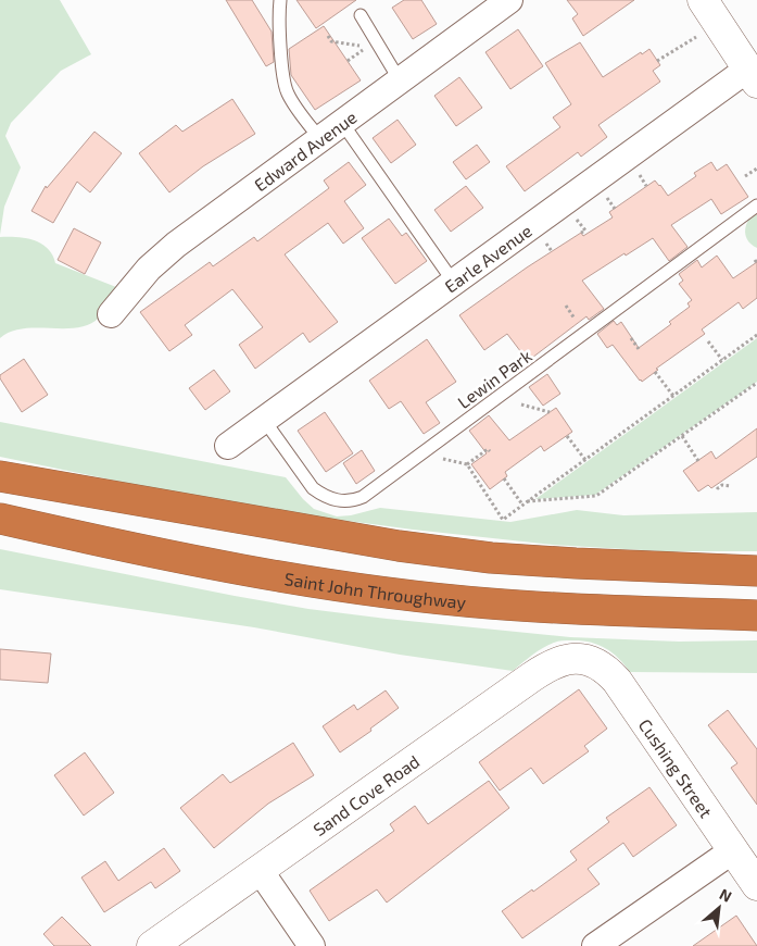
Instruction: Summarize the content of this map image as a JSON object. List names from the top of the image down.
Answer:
{
  "streets": {
    "highway": ["Saint John Throughway"],
    "street": [
      "Edward Avenue",
      "Earle Avenue",
      "Cushing Street",
      "Sand Cove Road"
    ],
    "lane": ["Lewin Park"]
  },
  "crossings": [
    ["Earle Avenue", "Lewin Park"],
    ["Cushing Street", "Sand Cove Road"]
  ],
  "north": "top right"
}
